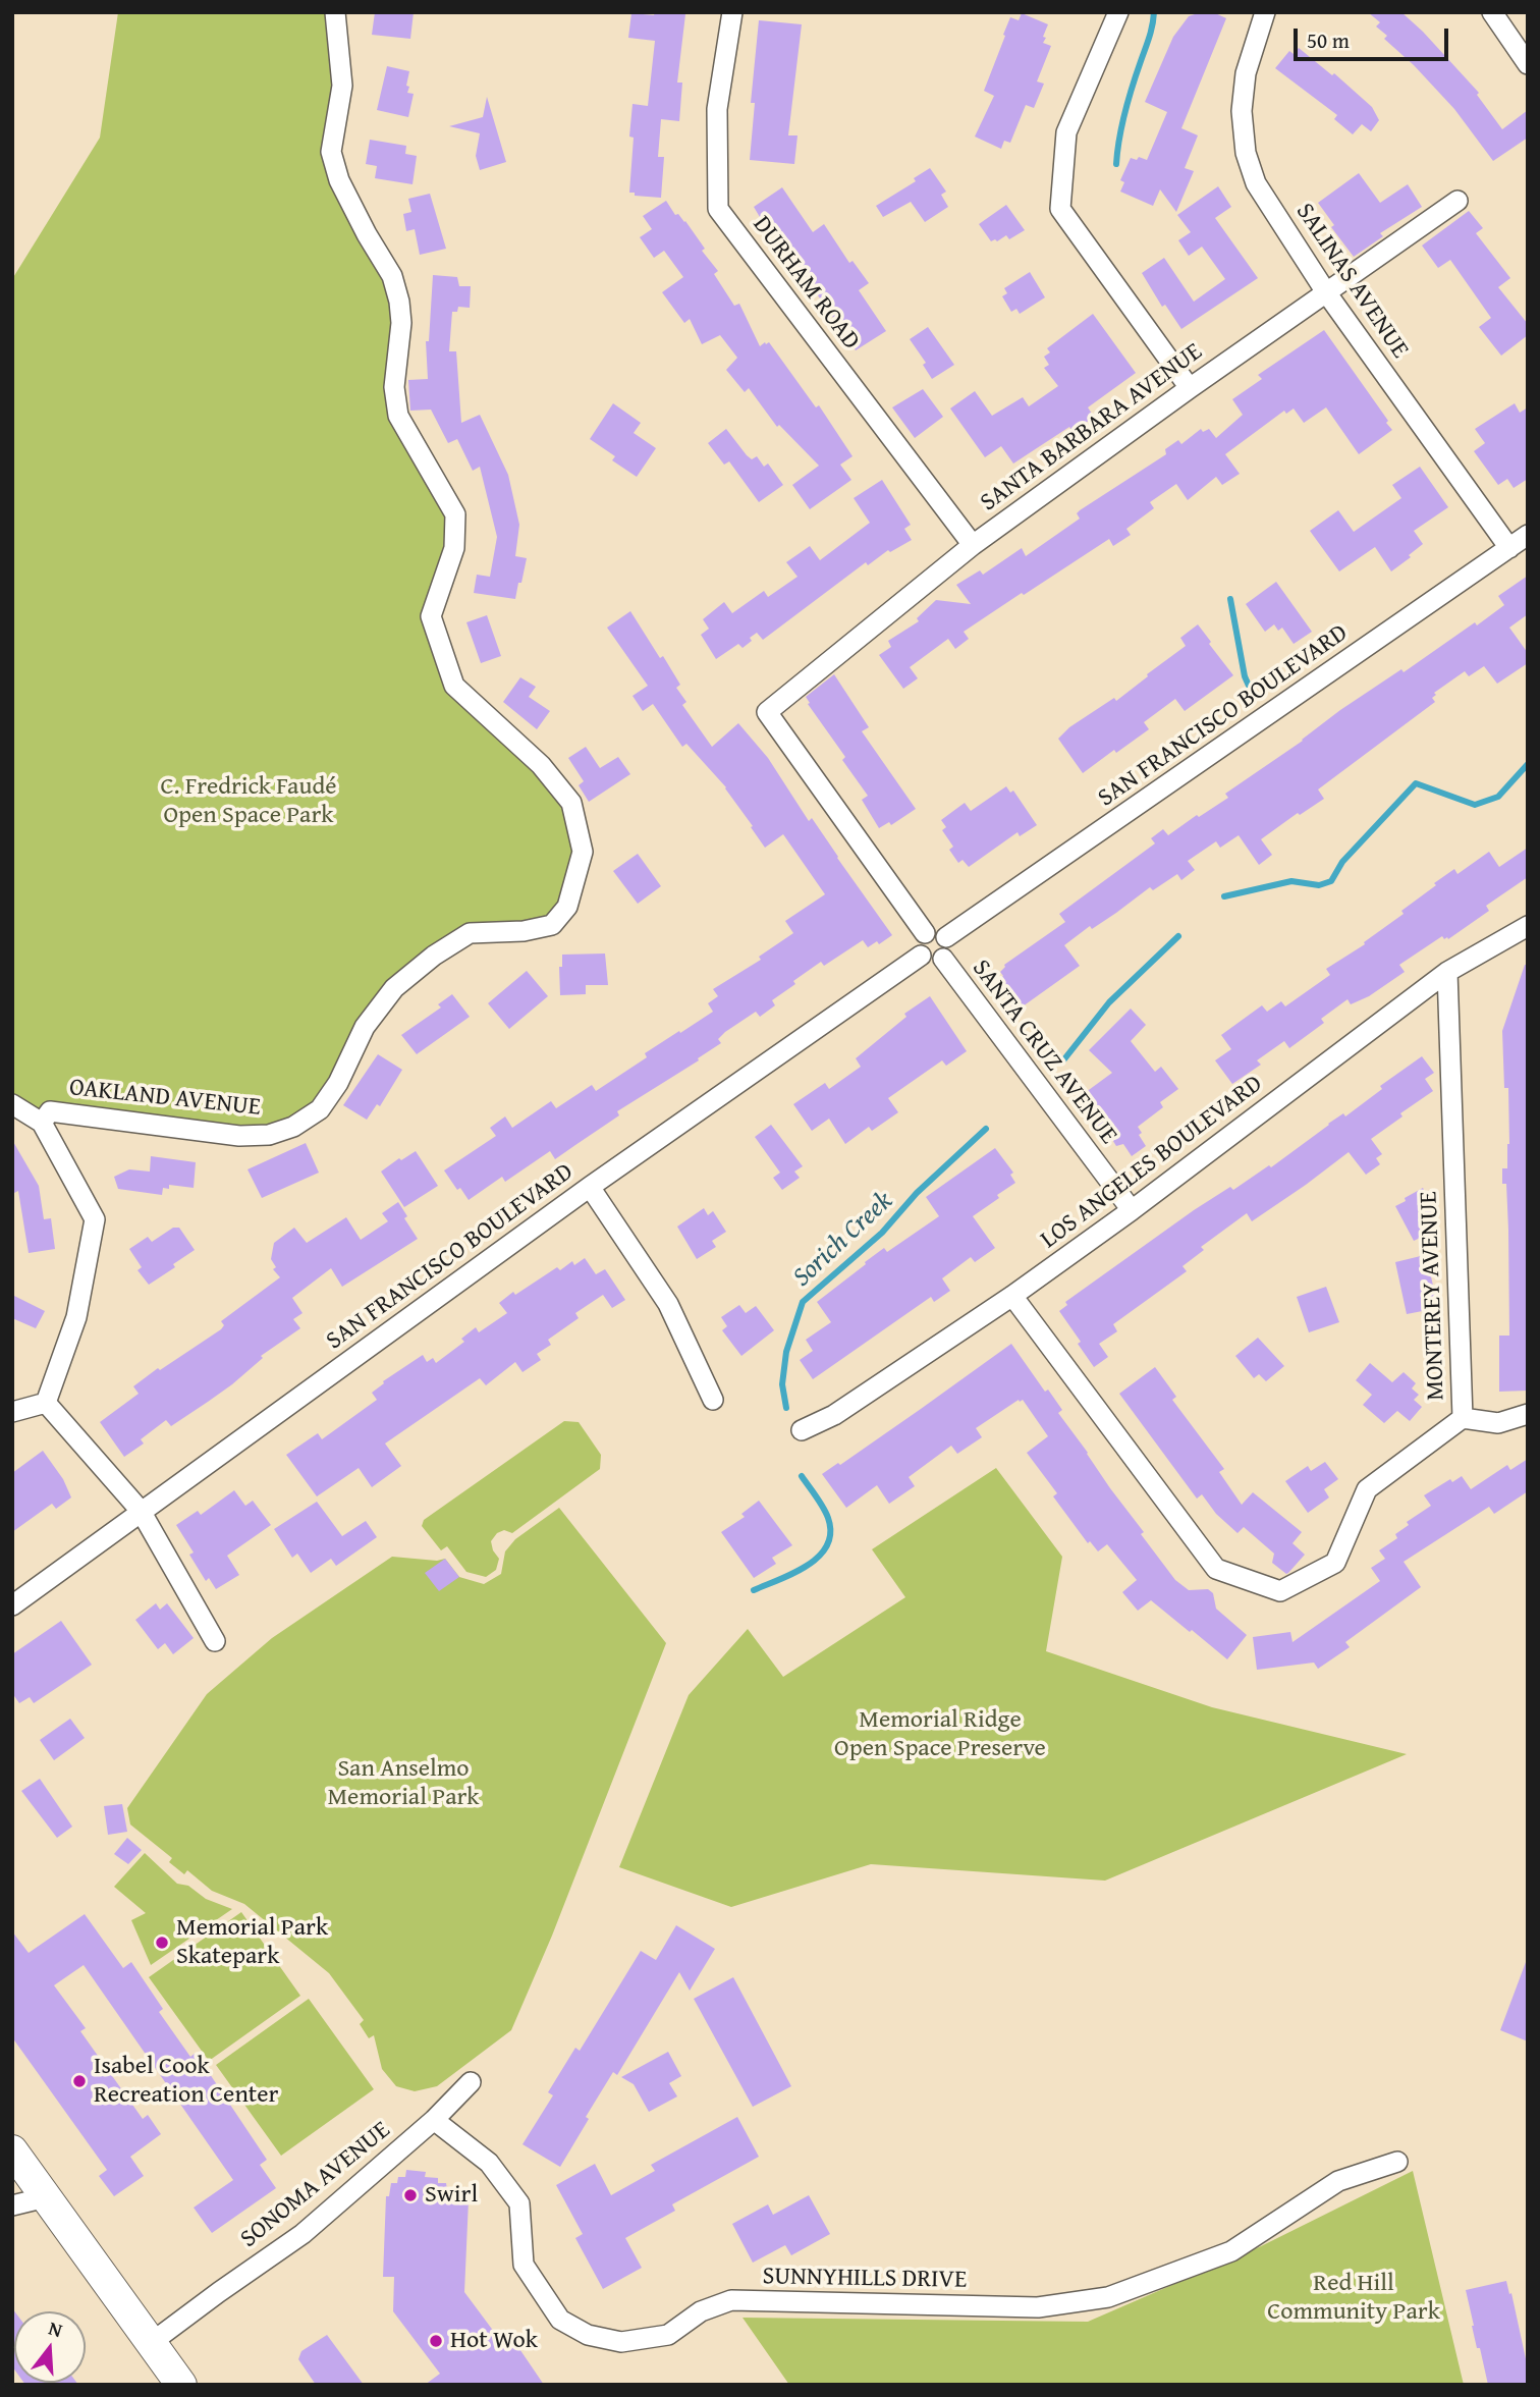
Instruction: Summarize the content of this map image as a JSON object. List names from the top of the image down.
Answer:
{
  "streets": {
    "street": [
      "SALINAS AVENUE",
      "DURHAM ROAD",
      "SANTA BARBARA AVENUE",
      "SAN FRANCISCO BOULEVARD",
      "SANTA CRUZ AVENUE",
      "OAKLAND AVENUE",
      "LOS ANGELES BOULEVARD",
      "MONTEREY AVENUE",
      "SONOMA AVENUE",
      "SUNNYHILLS DRIVE"
    ]
  },
  "crossings": [
    ["SALINAS AVENUE", "SANTA BARBARA AVENUE"],
    ["SALINAS AVENUE", "SAN FRANCISCO BOULEVARD"],
    ["DURHAM ROAD", "SANTA BARBARA AVENUE"],
    ["SANTA BARBARA AVENUE", "SAN FRANCISCO BOULEVARD"],
    ["SANTA BARBARA AVENUE", "SANTA CRUZ AVENUE"],
    ["SAN FRANCISCO BOULEVARD", "SANTA CRUZ AVENUE"],
    ["SANTA CRUZ AVENUE", "LOS ANGELES BOULEVARD"],
    ["LOS ANGELES BOULEVARD", "MONTEREY AVENUE"],
    ["SONOMA AVENUE", "SUNNYHILLS DRIVE"]
  ],
  "water": ["Sorich Creek"],
  "parks": [
    "C. Fredrick Faudé Open Space Park",
    "Memorial Ridge Open Space Preserve",
    "San Anselmo Memorial Park",
    "Red Hill Community Park"
  ],
  "places": [
    "Memorial Park Skatepark",
    "Isabel Cook Recreation Center",
    "Swirl",
    "Hot Wok"
  ],
  "scale_bar": "50 m",
  "north": "top"
}
